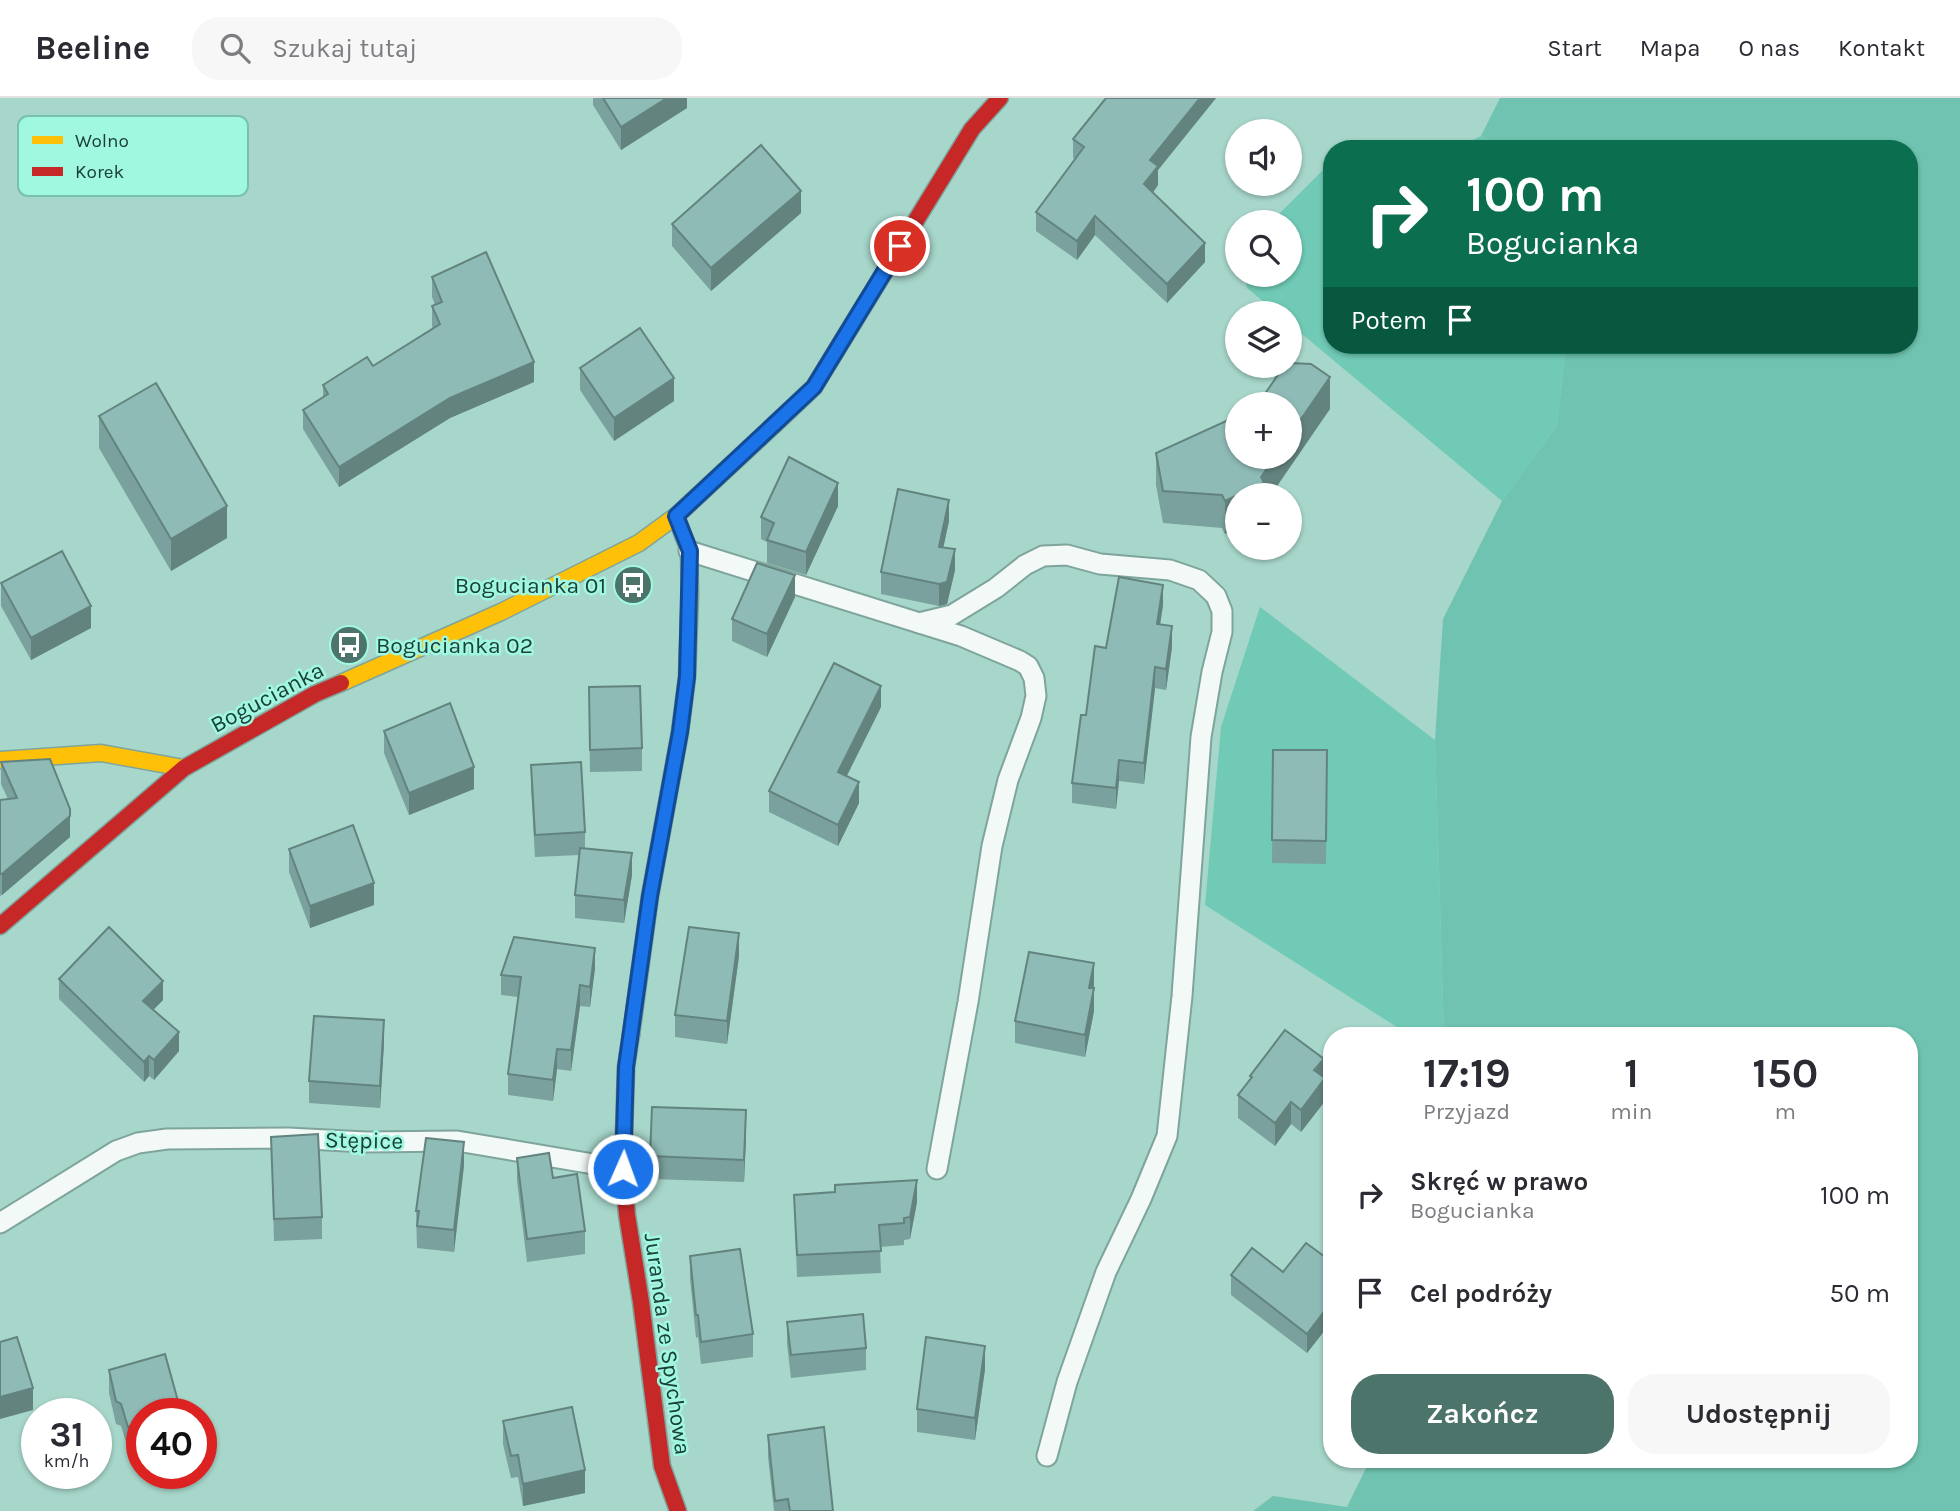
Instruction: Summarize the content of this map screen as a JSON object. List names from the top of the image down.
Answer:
{
  "streets": {
    "street": ["Bogucianka", "Juranda ze Spychowa"],
    "lane": ["Stępice"]
  },
  "crossings": [
    ["Bogucianka", "Juranda ze Spychowa"],
    ["Stępice", "Juranda ze Spychowa"]
  ],
  "places": {
    "bus stop": ["Bogucianka 01", "Bogucianka 02"]
  },
  "legend": ["Wolno", "Korek"],
  "page": {
    "header": "Beeline",
    "search": "Szukaj tutaj",
    "nav": [
      "Start",
      "Mapa",
      "O nas",
      "Kontakt"
    ],
    "map_buttons": ["+", "−"],
    "turn": ["100 m", "Bogucianka"],
    "then": "Potem",
    "eta": [
      "17:19",
      "Przyjazd",
      "1",
      "min",
      "150",
      "m"
    ],
    "list": [
      {
        "name": "Skręć w prawo",
        "note": "Bogucianka",
        "value": "100 m"
      },
      {
        "name": "Cel podróży",
        "value": "50 m"
      }
    ],
    "buttons": ["Zakończ", "Udostępnij"],
    "speed": "31 km/h",
    "limit": "40"
  }
}
